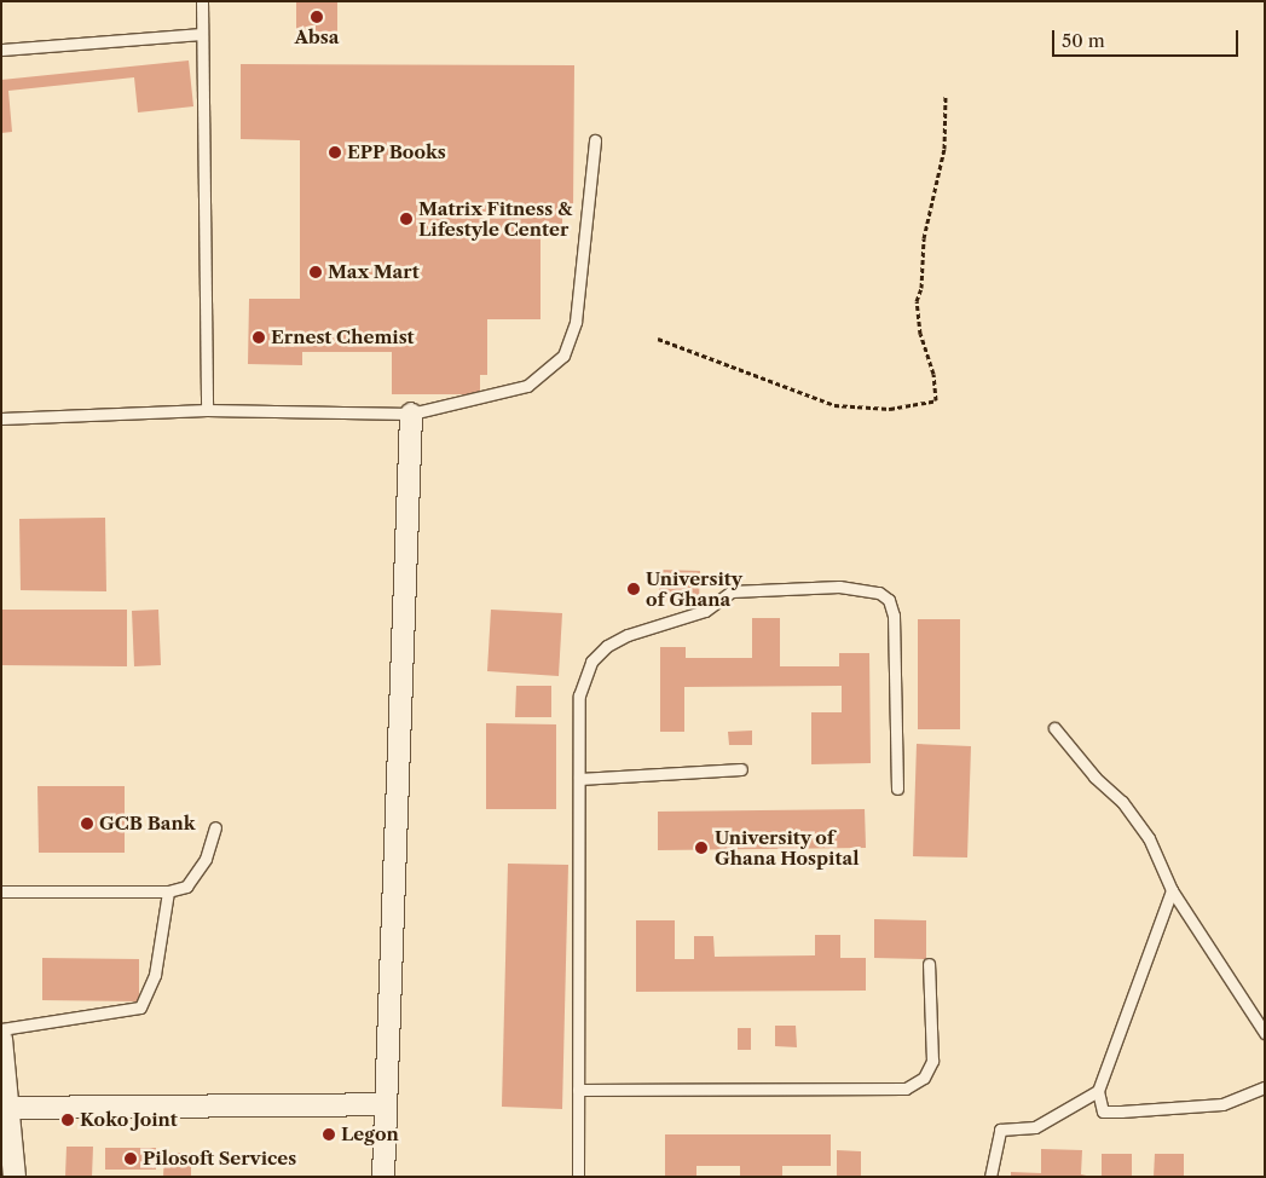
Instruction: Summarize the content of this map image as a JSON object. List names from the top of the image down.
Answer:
{
  "places": [
    "Absa",
    "EPP Books",
    "Matrix Fitness & Lifestyle Center",
    "Max Mart",
    "Ernest Chemist",
    "University of Ghana",
    "GCB Bank",
    "University of Ghana Hospital",
    "Koko Joint",
    "Legon",
    "Pilosoft Services"
  ],
  "scale_bar": "50 m"
}
